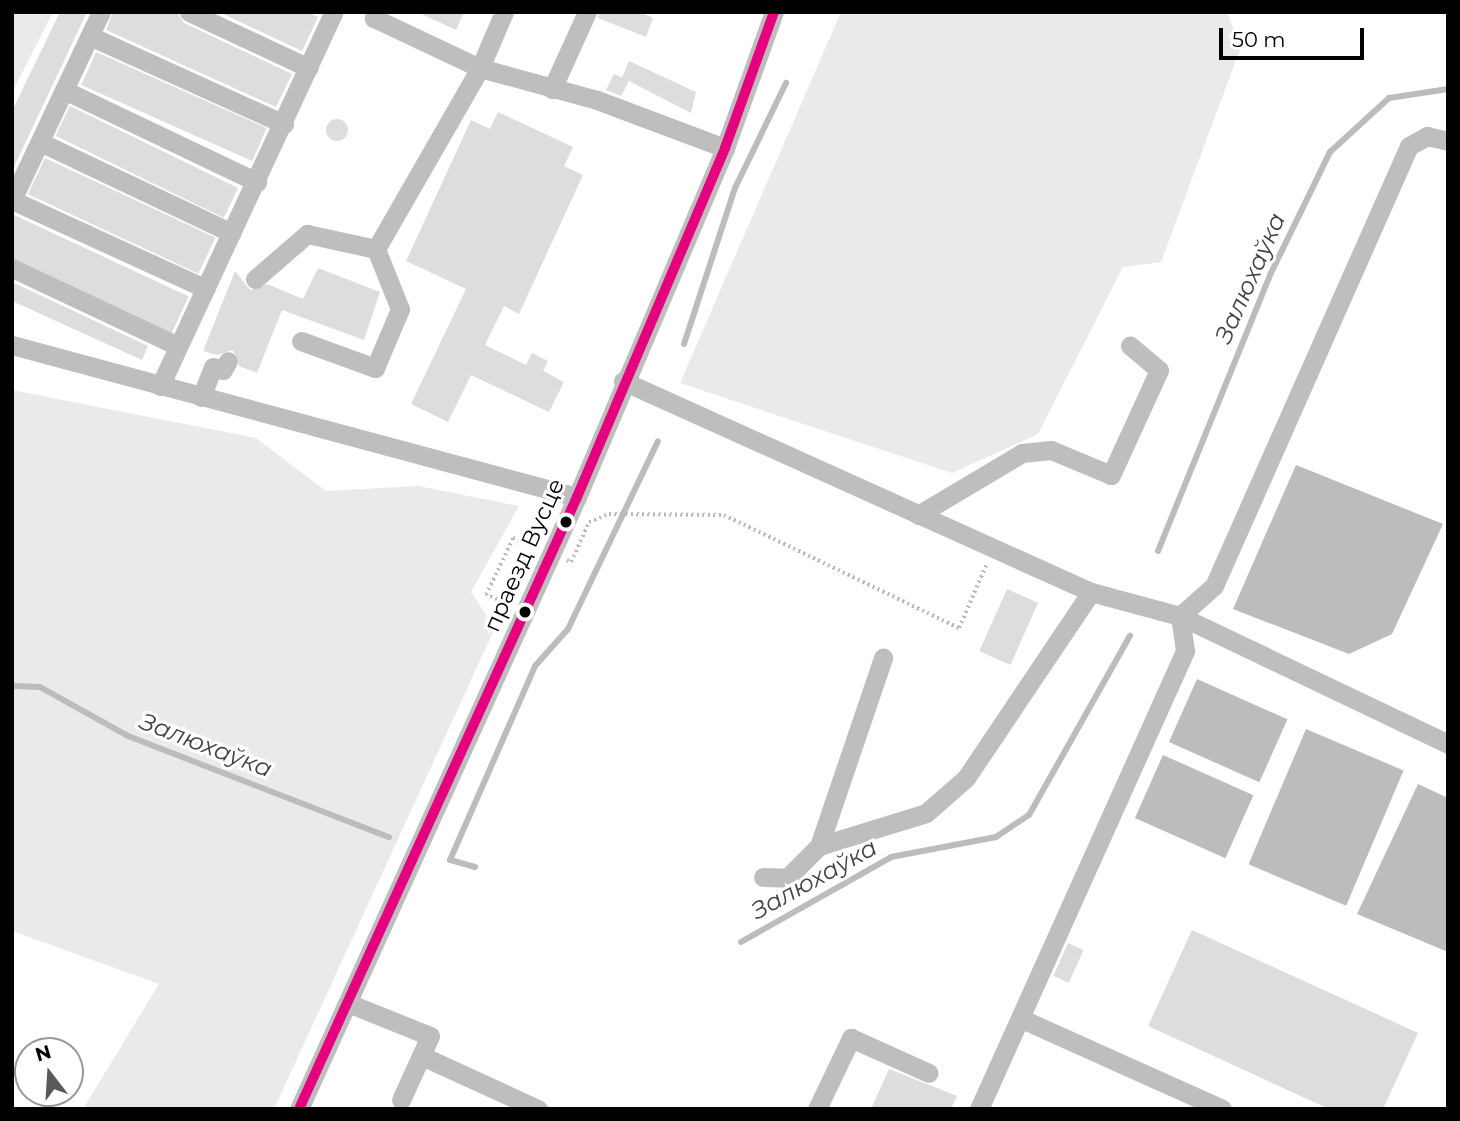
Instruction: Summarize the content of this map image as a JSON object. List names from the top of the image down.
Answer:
{
  "streets": {
    "street": ["праезд Вусце"]
  },
  "water": ["Залюхаўка"],
  "scale_bar": "50 m",
  "north": "top"
}
